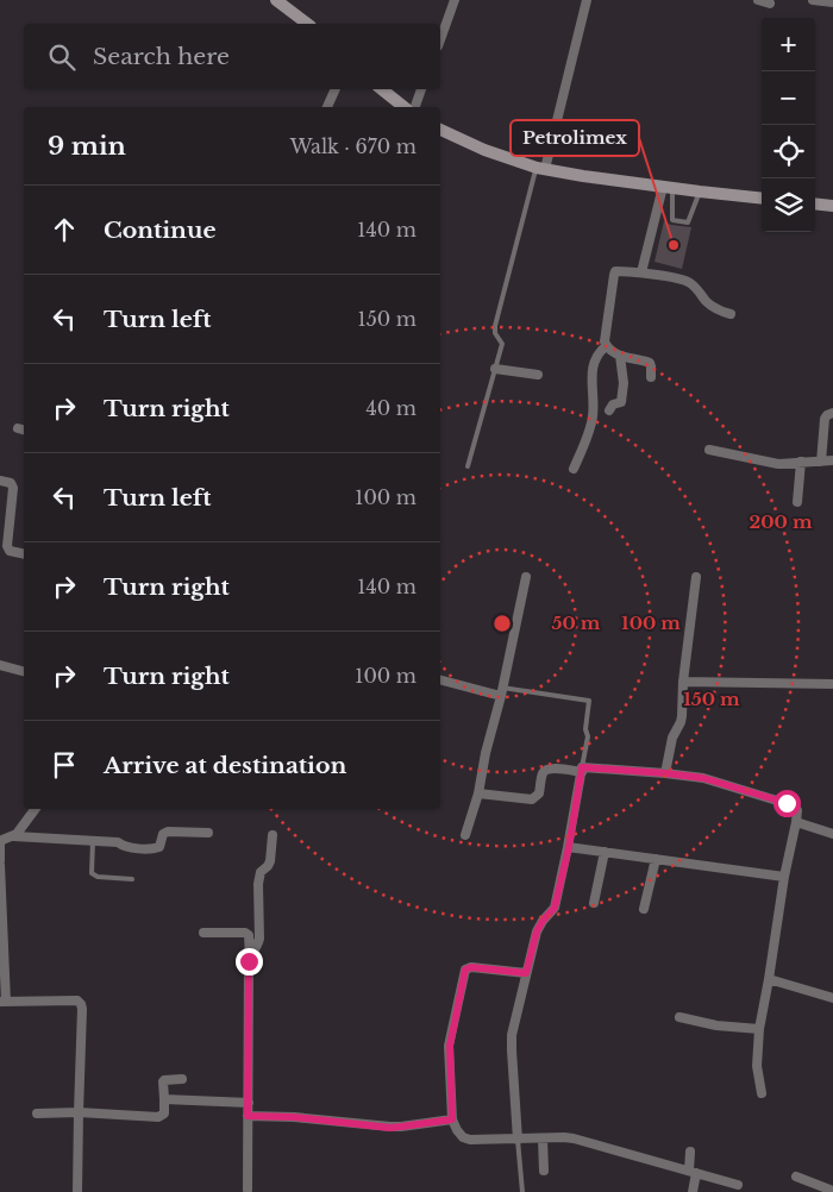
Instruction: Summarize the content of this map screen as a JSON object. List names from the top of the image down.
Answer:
{
  "places": ["Petrolimex"],
  "page": {
    "map_buttons": ["+", "−"],
    "search": "Search here",
    "heading": ["9 min", "Walk · 670 m"],
    "list": [
      ["Continue", "140 m"],
      ["Turn left", "150 m"],
      ["Turn right", "40 m"],
      ["Turn left", "100 m"],
      ["Turn right", "140 m"],
      ["Turn right", "100 m"],
      "Arrive at destination"
    ]
  },
  "rings": [
    "200 m",
    "50 m",
    "100 m",
    "150 m"
  ]
}
